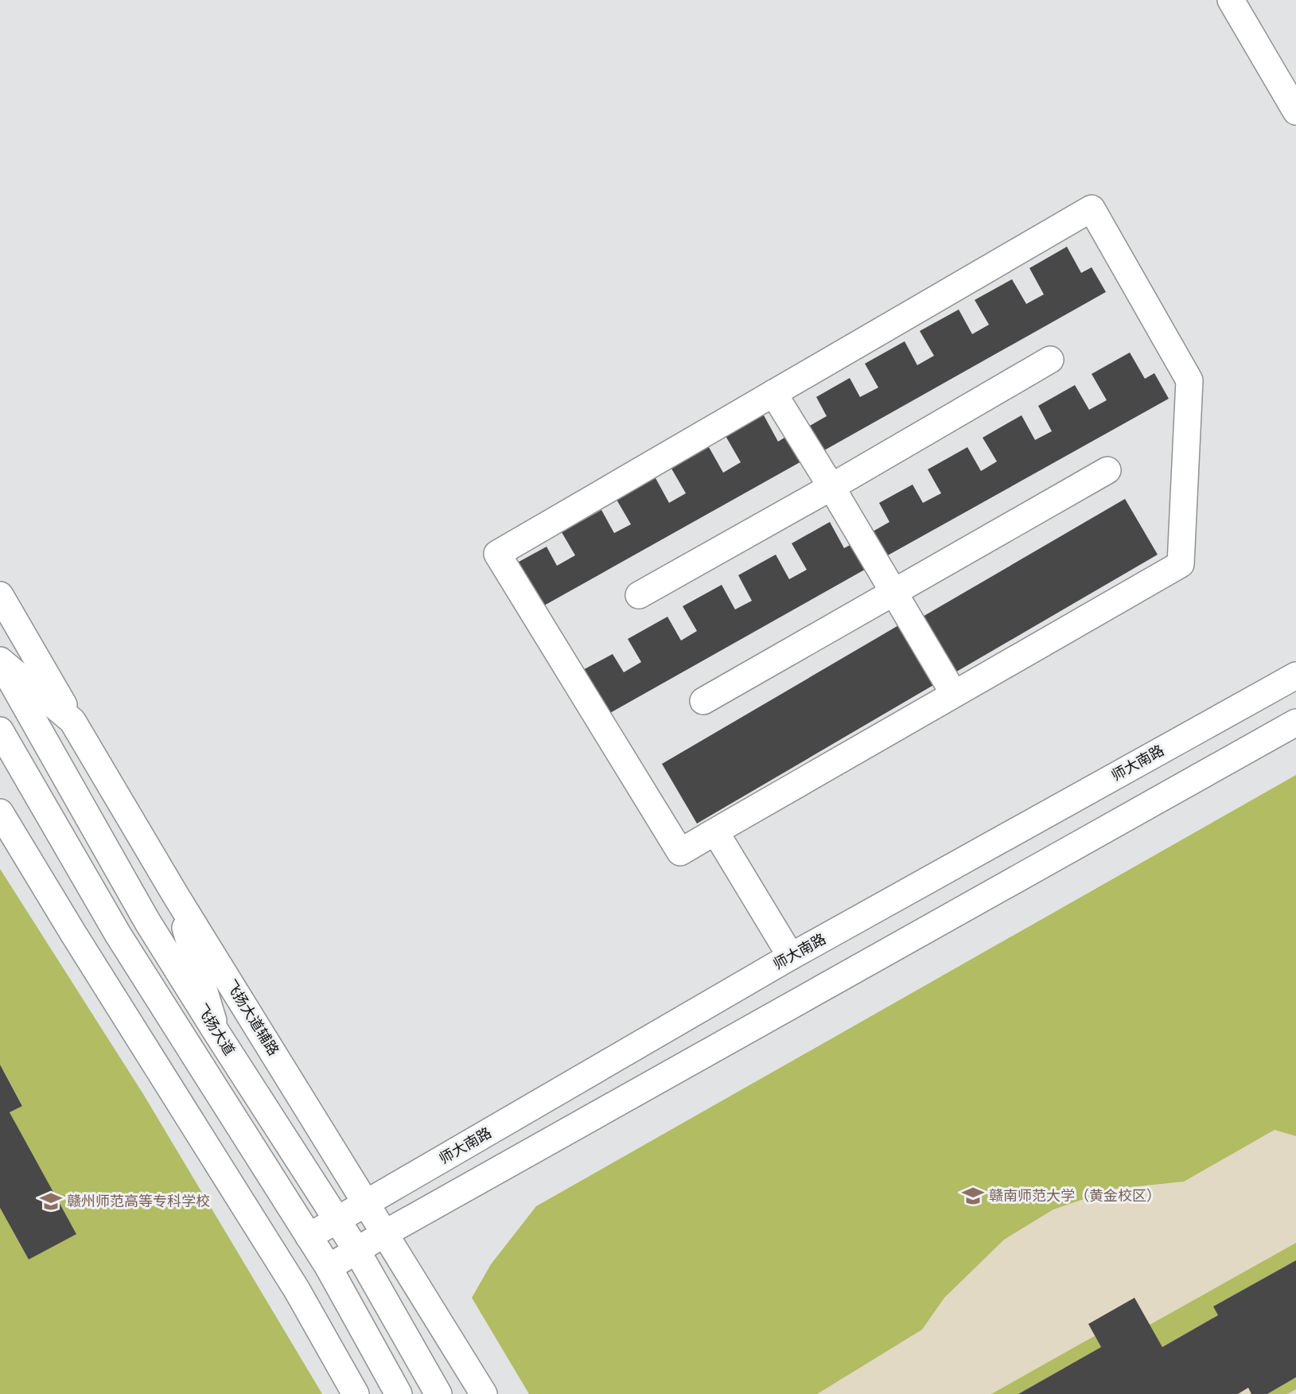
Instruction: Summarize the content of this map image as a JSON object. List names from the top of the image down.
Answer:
{
  "streets": {
    "street": ["师大南路", "飞扬大道辅路", "飞扬大道"]
  },
  "crossings": [
    ["师大南路", "飞扬大道辅路"],
    ["师大南路", "飞扬大道"],
    ["飞扬大道辅路", "飞扬大道"]
  ],
  "places": {
    "school or university": ["赣南师范大学（黄金校区）", "赣州师范高等专科学校"]
  }
}
